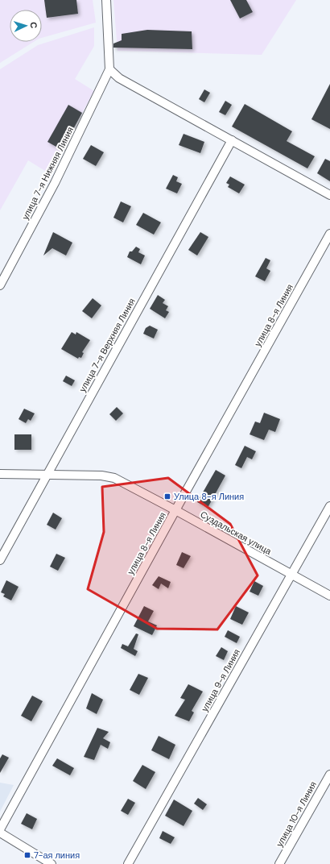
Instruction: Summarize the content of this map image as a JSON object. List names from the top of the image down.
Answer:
{
  "streets": {
    "street": [
      "улица 7-я Нижняя Линия",
      "улица 8-я Линия",
      "улица 7-я Верхняя Линия",
      "Суздальская улица",
      "улица 9-я Линия",
      "улица 10-я Линия"
    ]
  },
  "crossings": [
    ["улица 8-я Линия", "Суздальская улица"],
    ["улица 7-я Верхняя Линия", "Суздальская улица"],
    ["Суздальская улица", "улица 9-я Линия"]
  ],
  "places": {
    "transit": ["Улица 8-я Линия", "7-ая линия"]
  },
  "north": "right"
}
